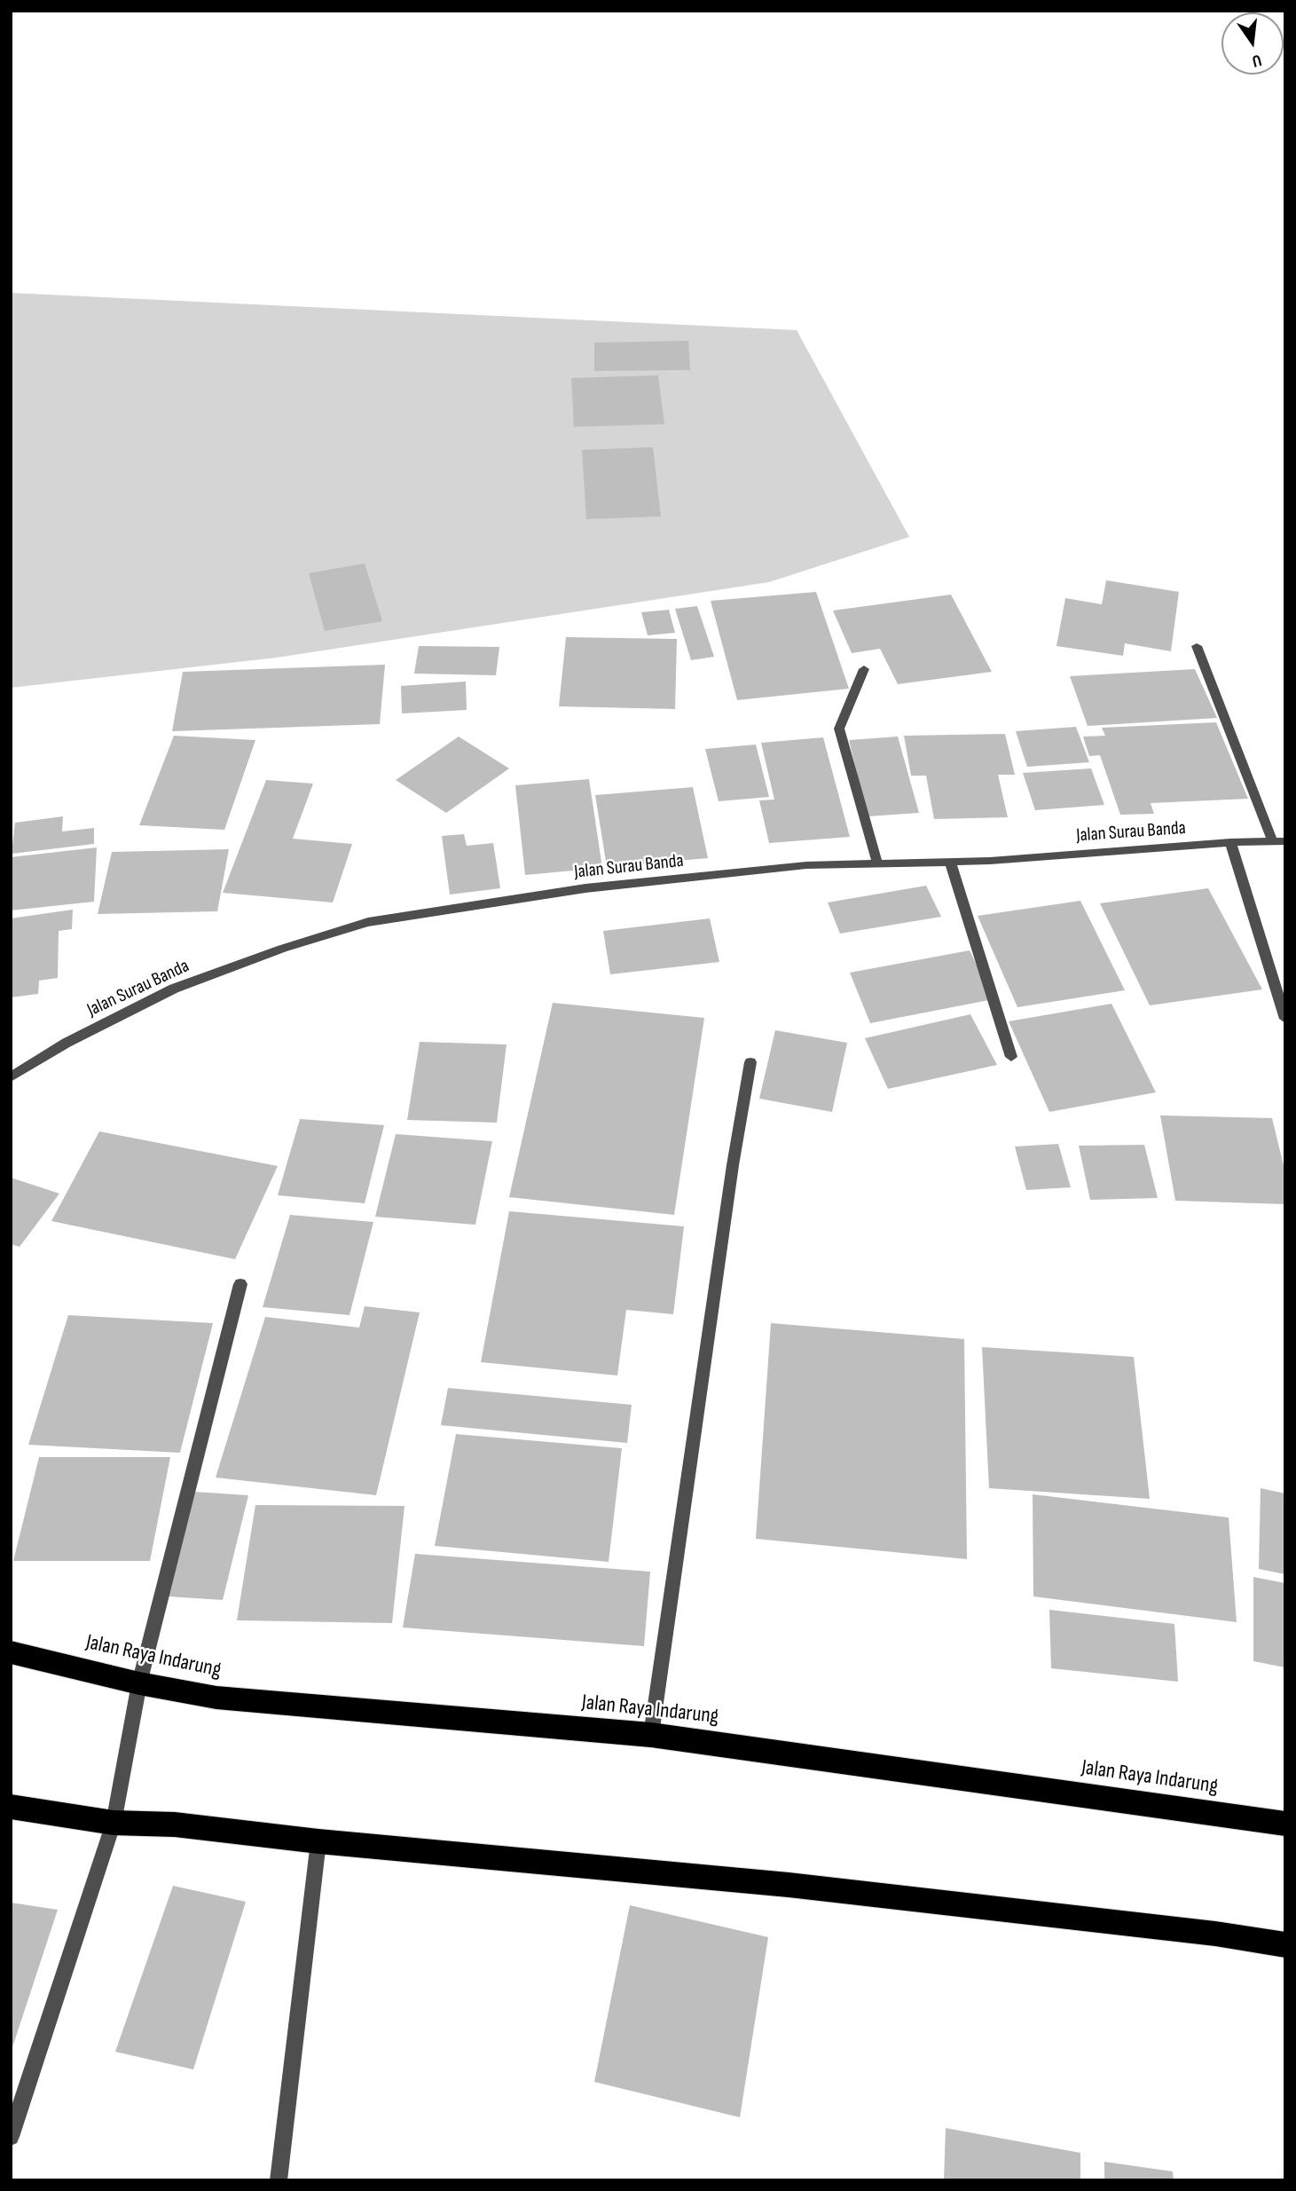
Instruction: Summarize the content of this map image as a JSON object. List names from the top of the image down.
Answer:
{
  "streets": {
    "highway": ["Jalan Raya Indarung"],
    "street": ["Jalan Surau Banda"]
  },
  "north": "bottom"
}
